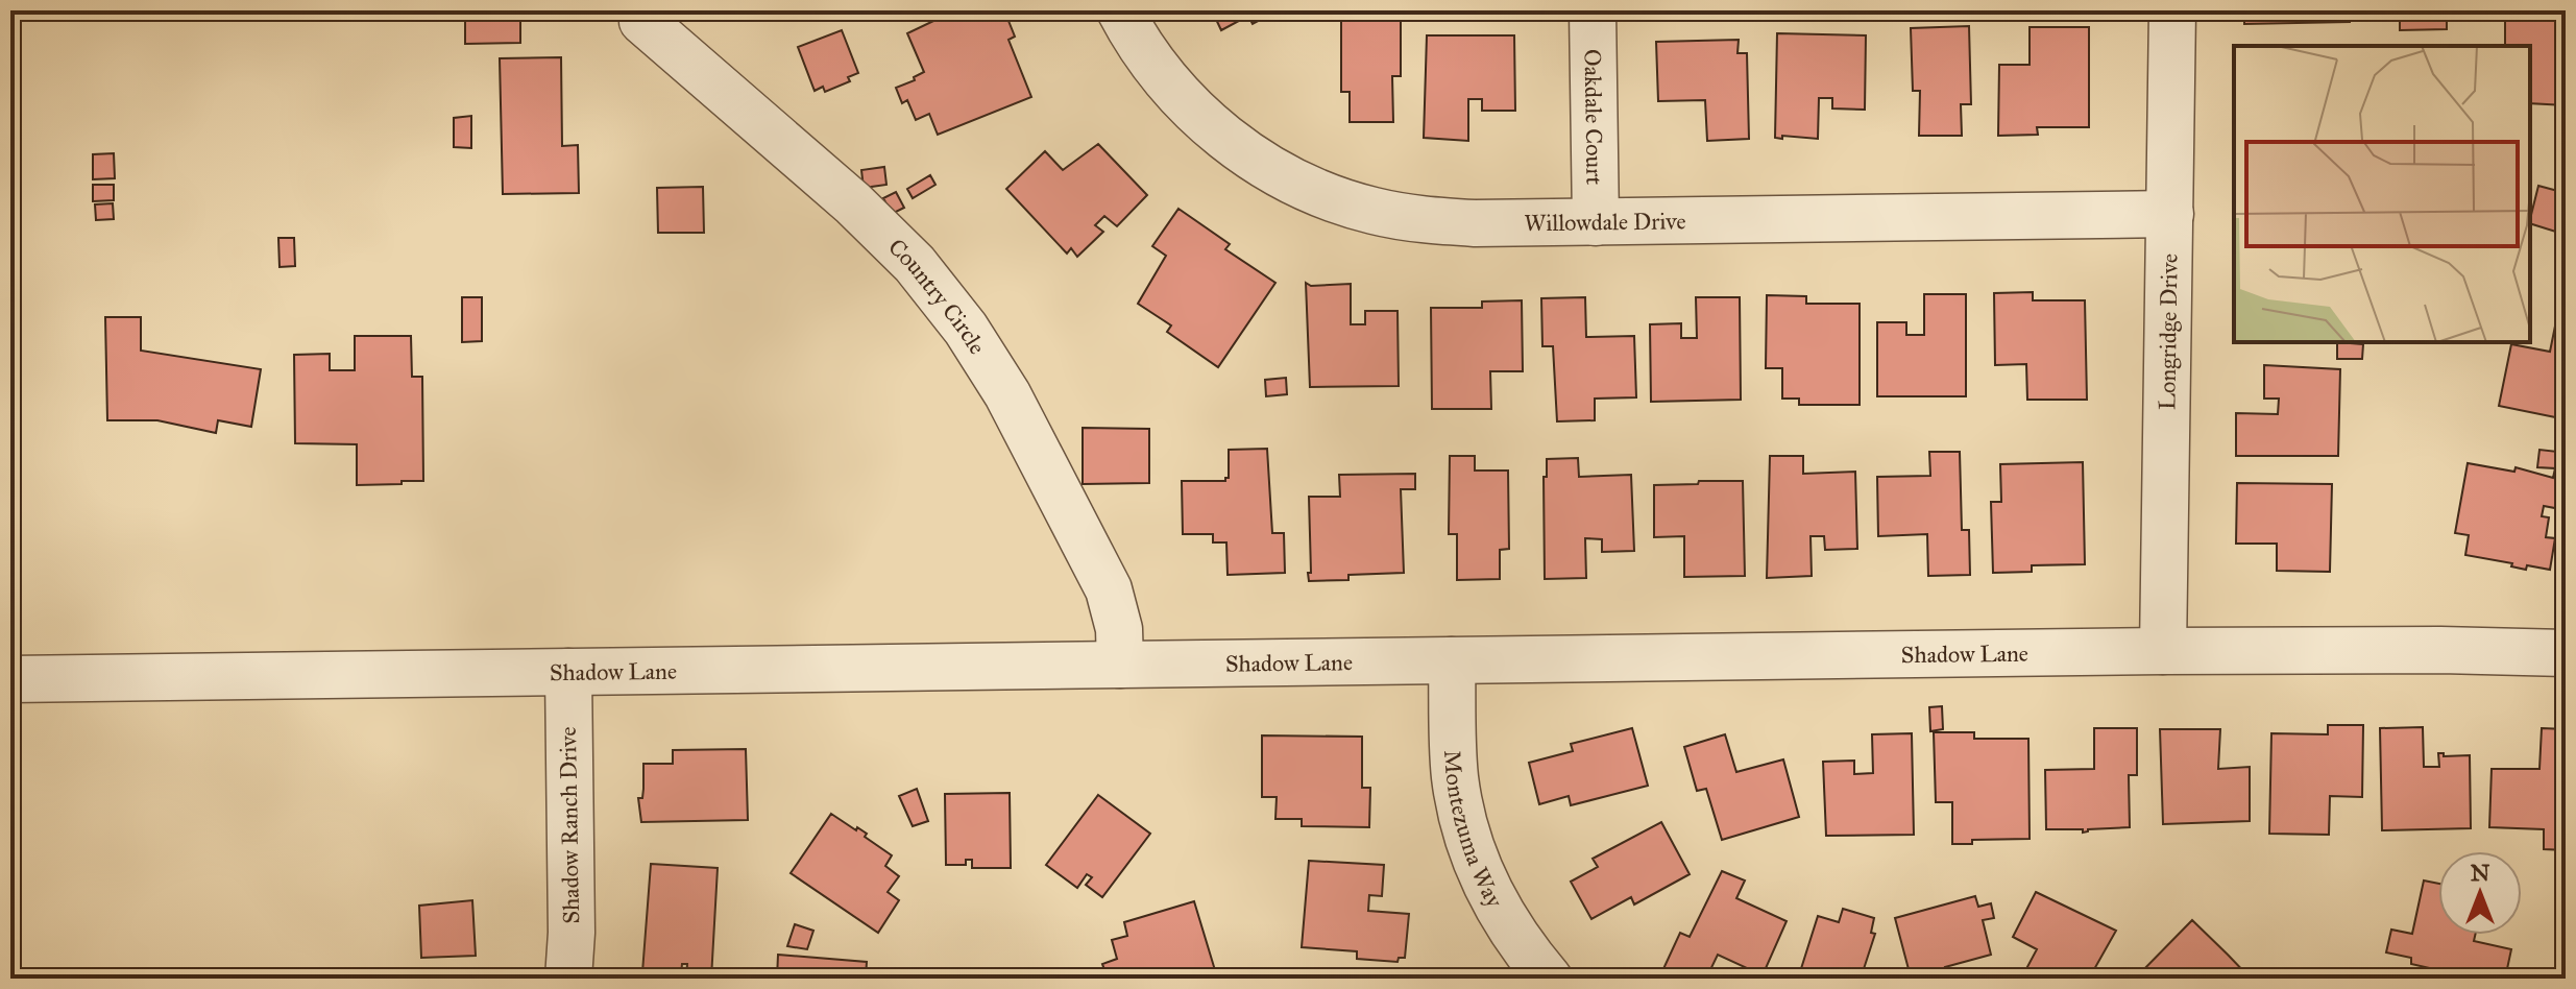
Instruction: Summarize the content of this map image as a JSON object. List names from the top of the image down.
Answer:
{
  "streets": {
    "street": [
      "Oakdale Court",
      "Willowdale Drive",
      "Country Circle",
      "Longridge Drive",
      "Shadow Lane",
      "Shadow Ranch Drive",
      "Montezuma Way"
    ]
  },
  "crossings": [
    ["Oakdale Court", "Willowdale Drive"],
    ["Willowdale Drive", "Longridge Drive"],
    ["Country Circle", "Shadow Lane"],
    ["Longridge Drive", "Shadow Lane"],
    ["Shadow Lane", "Shadow Ranch Drive"],
    ["Shadow Lane", "Montezuma Way"]
  ],
  "north": "top"
}
